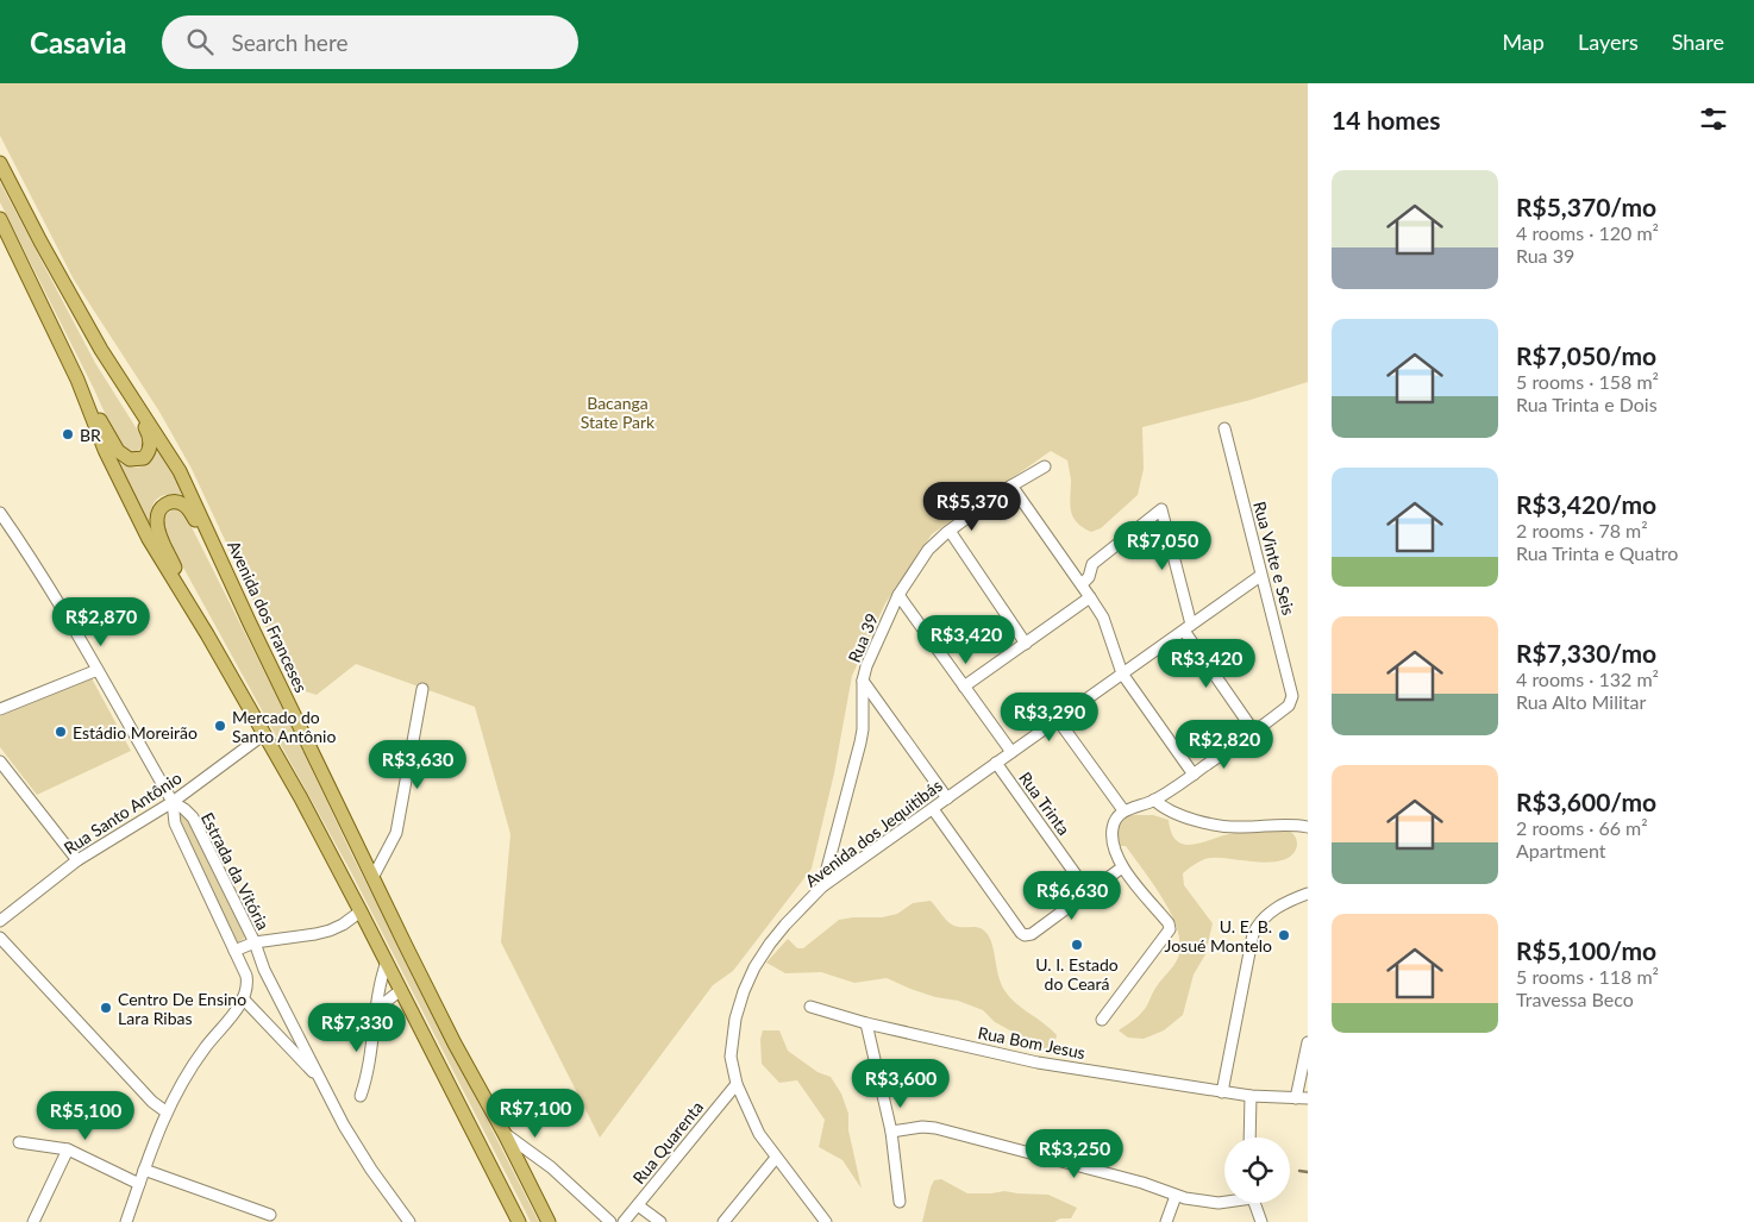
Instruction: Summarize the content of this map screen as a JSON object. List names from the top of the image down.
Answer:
{
  "streets": {
    "main road": ["Avenida dos Franceses"],
    "street": [
      "Rua Vinte e Seis",
      "Rua 39",
      "Rua Trinta",
      "Rua Santo Antônio",
      "Avenida dos Jequitibás",
      "Estrada da Vitória",
      "Rua Bom Jesus",
      "Rua Quarenta"
    ]
  },
  "crossings": [
    ["Rua Vinte e Seis", "Avenida dos Jequitibás"],
    ["Rua 39", "Avenida dos Jequitibás"],
    ["Rua Trinta", "Avenida dos Jequitibás"],
    ["Rua Santo Antônio", "Estrada da Vitória"],
    ["Avenida dos Jequitibás", "Rua Quarenta"]
  ],
  "parks": ["Bacanga State Park"],
  "places": [
    "BR",
    "Mercado do Santo Antônio",
    "Estádio Moreirão",
    "U. E. B. Josué Montelo",
    "U. I. Estado do Ceará",
    "Centro De Ensino Lara Ribas"
  ],
  "page": {
    "header": "Casavia",
    "search": "Search here",
    "nav": ["Map", "Layers", "Share"],
    "heading": "14 homes",
    "list": [
      {
        "name": "R$5,370/mo",
        "note": "4 rooms · 120 m² · Rua 39"
      },
      {
        "name": "R$7,050/mo",
        "note": "5 rooms · 158 m² · Rua Trinta e Dois"
      },
      {
        "name": "R$3,420/mo",
        "note": "2 rooms · 78 m² · Rua Trinta e Quatro"
      },
      {
        "name": "R$7,330/mo",
        "note": "4 rooms · 132 m² · Rua Alto Militar"
      },
      {
        "name": "R$3,600/mo",
        "note": "2 rooms · 66 m² · Apartment"
      },
      {
        "name": "R$5,100/mo",
        "note": "5 rooms · 118 m² · Travessa Beco"
      }
    ],
    "price": [
      "R$5,370",
      "R$7,050",
      "R$2,870",
      "R$3,420",
      "R$3,420",
      "R$3,290",
      "R$2,820",
      "R$3,630",
      "R$6,630",
      "R$7,330",
      "R$3,600",
      "R$7,100",
      "R$5,100",
      "R$3,250"
    ]
  }
}
